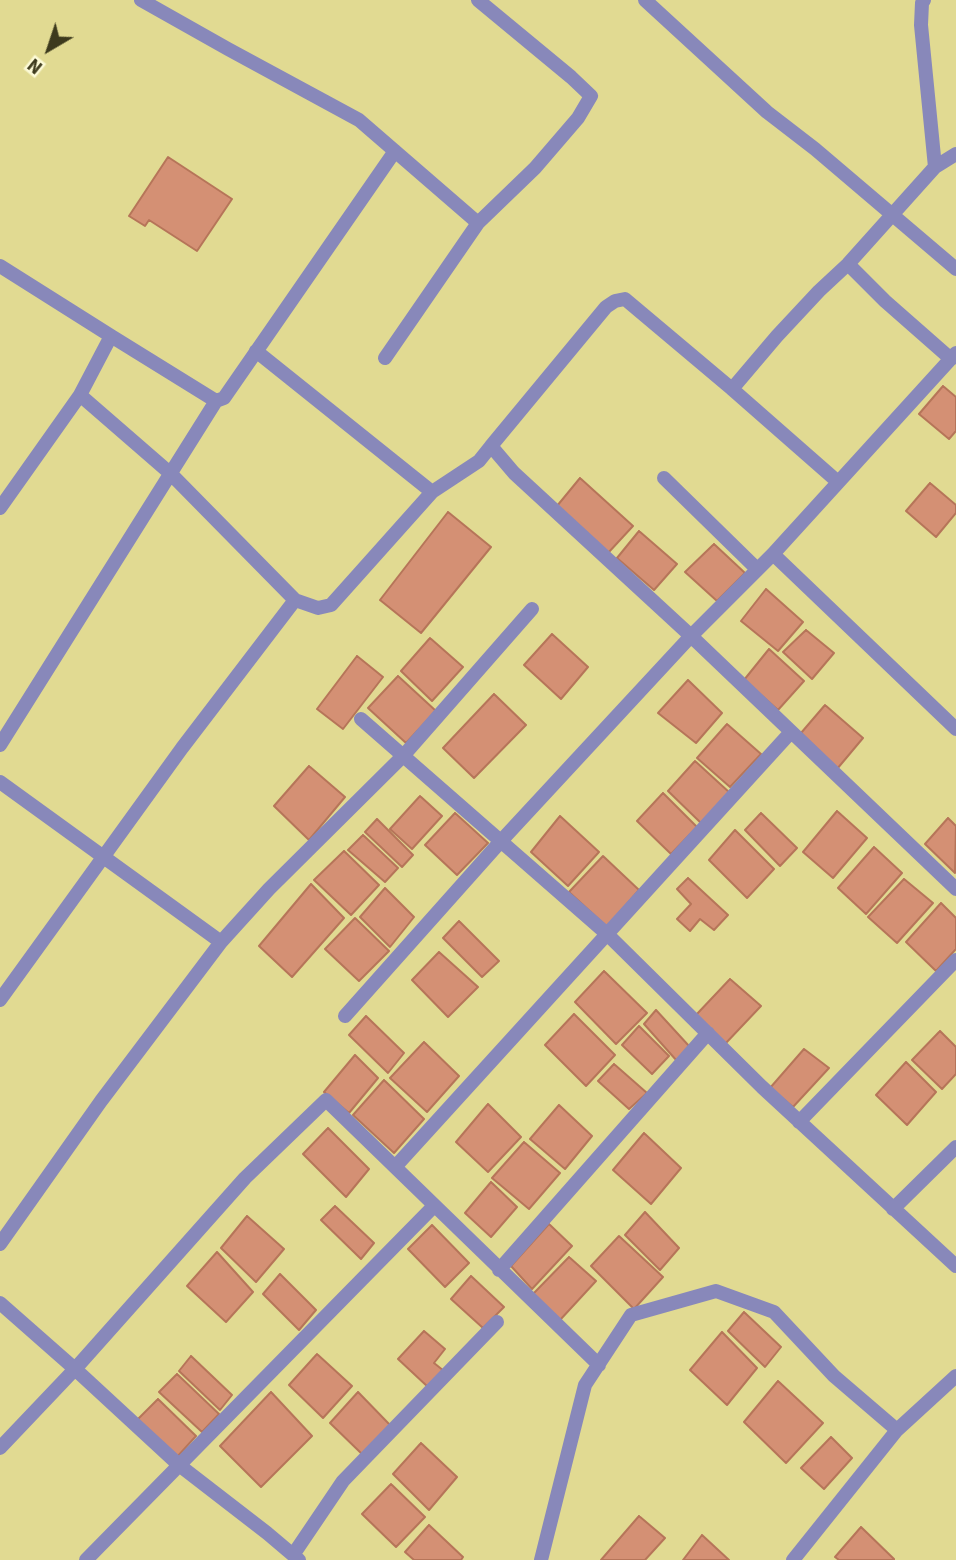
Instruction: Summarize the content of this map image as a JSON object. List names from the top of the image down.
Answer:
{
  "north": "bottom left"
}
